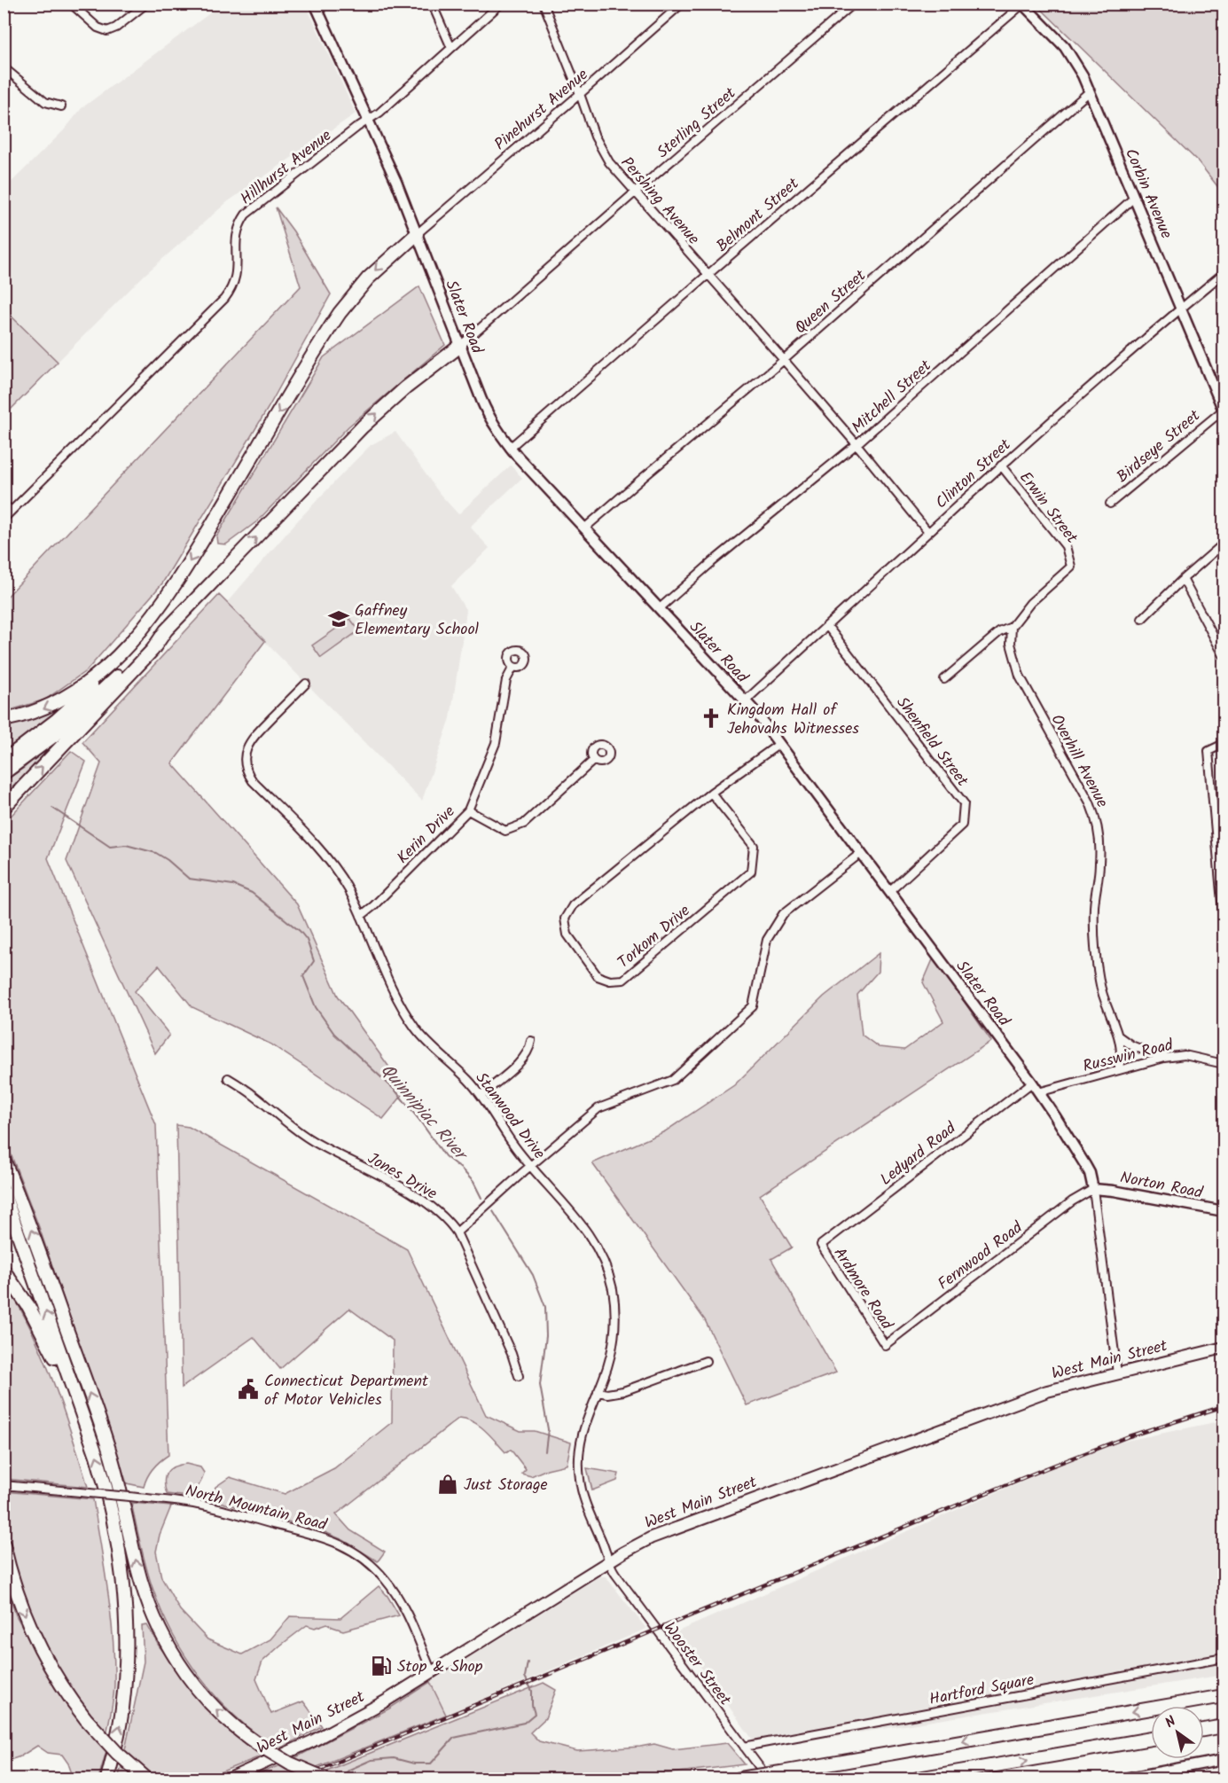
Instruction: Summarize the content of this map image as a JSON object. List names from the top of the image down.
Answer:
{
  "streets": {
    "main road": [
      "Corbin Avenue",
      "Slater Road",
      "Norton Road",
      "West Main Street"
    ],
    "street": [
      "Pinehurst Avenue",
      "Sterling Street",
      "Hillhurst Avenue",
      "Pershing Avenue",
      "Belmont Street",
      "Queen Street",
      "Mitchell Street",
      "Birdseye Street",
      "Clinton Street",
      "Erwin Street",
      "Shenfield Street",
      "Overhill Avenue",
      "Kerin Drive",
      "Torkom Drive",
      "Russwin Road",
      "Stanwood Drive",
      "Ledyard Road",
      "Jones Drive",
      "Fernwood Road",
      "Ardmore Road",
      "North Mountain Road",
      "Wooster Street",
      "Hartford Square"
    ]
  },
  "crossings": [
    ["Pinehurst Avenue", "Pershing Avenue"],
    ["Pinehurst Avenue", "Slater Road"],
    ["Sterling Street", "Pershing Avenue"],
    ["Sterling Street", "Slater Road"],
    ["Hillhurst Avenue", "Slater Road"],
    ["Corbin Avenue", "Belmont Street"],
    ["Corbin Avenue", "Queen Street"],
    ["Corbin Avenue", "Mitchell Street"],
    ["Corbin Avenue", "Birdseye Street"],
    ["Corbin Avenue", "Clinton Street"],
    ["Pershing Avenue", "Belmont Street"],
    ["Pershing Avenue", "Queen Street"],
    ["Pershing Avenue", "Mitchell Street"],
    ["Pershing Avenue", "Clinton Street"],
    ["Belmont Street", "Slater Road"],
    ["Queen Street", "Slater Road"],
    ["Slater Road", "Mitchell Street"],
    ["Slater Road", "Clinton Street"],
    ["Slater Road", "Shenfield Street"],
    ["Slater Road", "Torkom Drive"],
    ["Slater Road", "Russwin Road"],
    ["Slater Road", "Ledyard Road"],
    ["Slater Road", "Norton Road"],
    ["Slater Road", "Fernwood Road"],
    ["Slater Road", "West Main Street"],
    ["Clinton Street", "Erwin Street"],
    ["Clinton Street", "Shenfield Street"],
    ["Erwin Street", "Overhill Avenue"],
    ["Overhill Avenue", "Russwin Road"],
    ["Kerin Drive", "Stanwood Drive"],
    ["Stanwood Drive", "West Main Street"],
    ["Stanwood Drive", "Wooster Street"],
    ["Ledyard Road", "Ardmore Road"],
    ["Norton Road", "Fernwood Road"],
    ["Fernwood Road", "Ardmore Road"],
    ["West Main Street", "North Mountain Road"],
    ["West Main Street", "Wooster Street"],
    ["Wooster Street", "Hartford Square"]
  ],
  "water": ["Quinnipiac River"],
  "places": {
    "school or university": ["Gaffney Elementary School"],
    "church": ["Kingdom Hall of Jehovahs Witnesses"],
    "public building": ["Connecticut Department of Motor Vehicles"],
    "shop": ["Just Storage"],
    "fuel station": ["Stop & Shop"]
  },
  "north": "top left"
}
